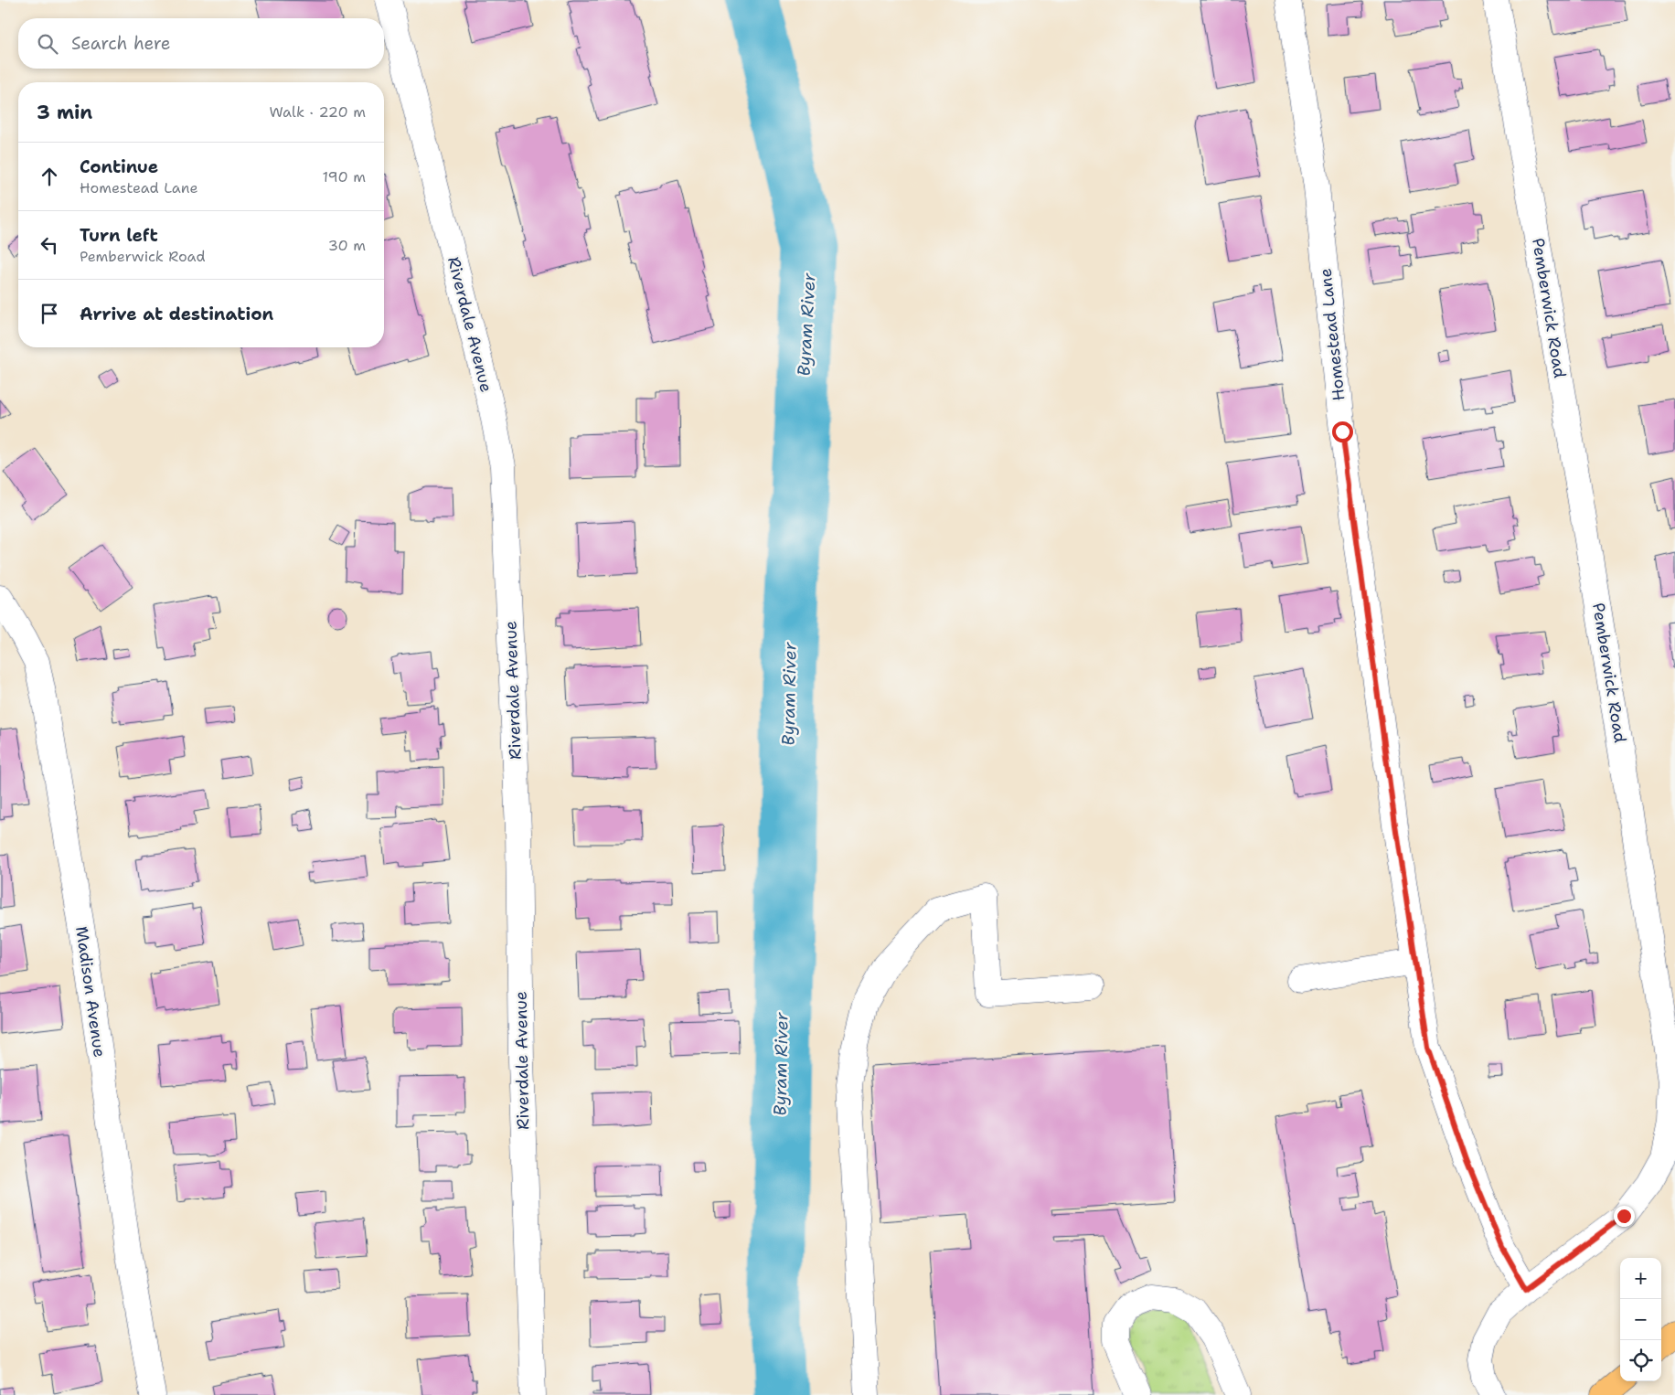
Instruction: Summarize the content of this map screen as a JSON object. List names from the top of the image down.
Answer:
{
  "streets": {
    "street": [
      "Pemberwick Road",
      "Riverdale Avenue",
      "Homestead Lane",
      "Madison Avenue"
    ]
  },
  "crossings": [
    ["Pemberwick Road", "Homestead Lane"]
  ],
  "water": ["Byram River"],
  "page": {
    "search": "Search here",
    "heading": ["3 min", "Walk · 220 m"],
    "list": [
      ["Continue", "Homestead Lane", "190 m"],
      ["Turn left", "Pemberwick Road", "30 m"],
      "Arrive at destination"
    ],
    "map_buttons": ["+", "−"]
  }
}
